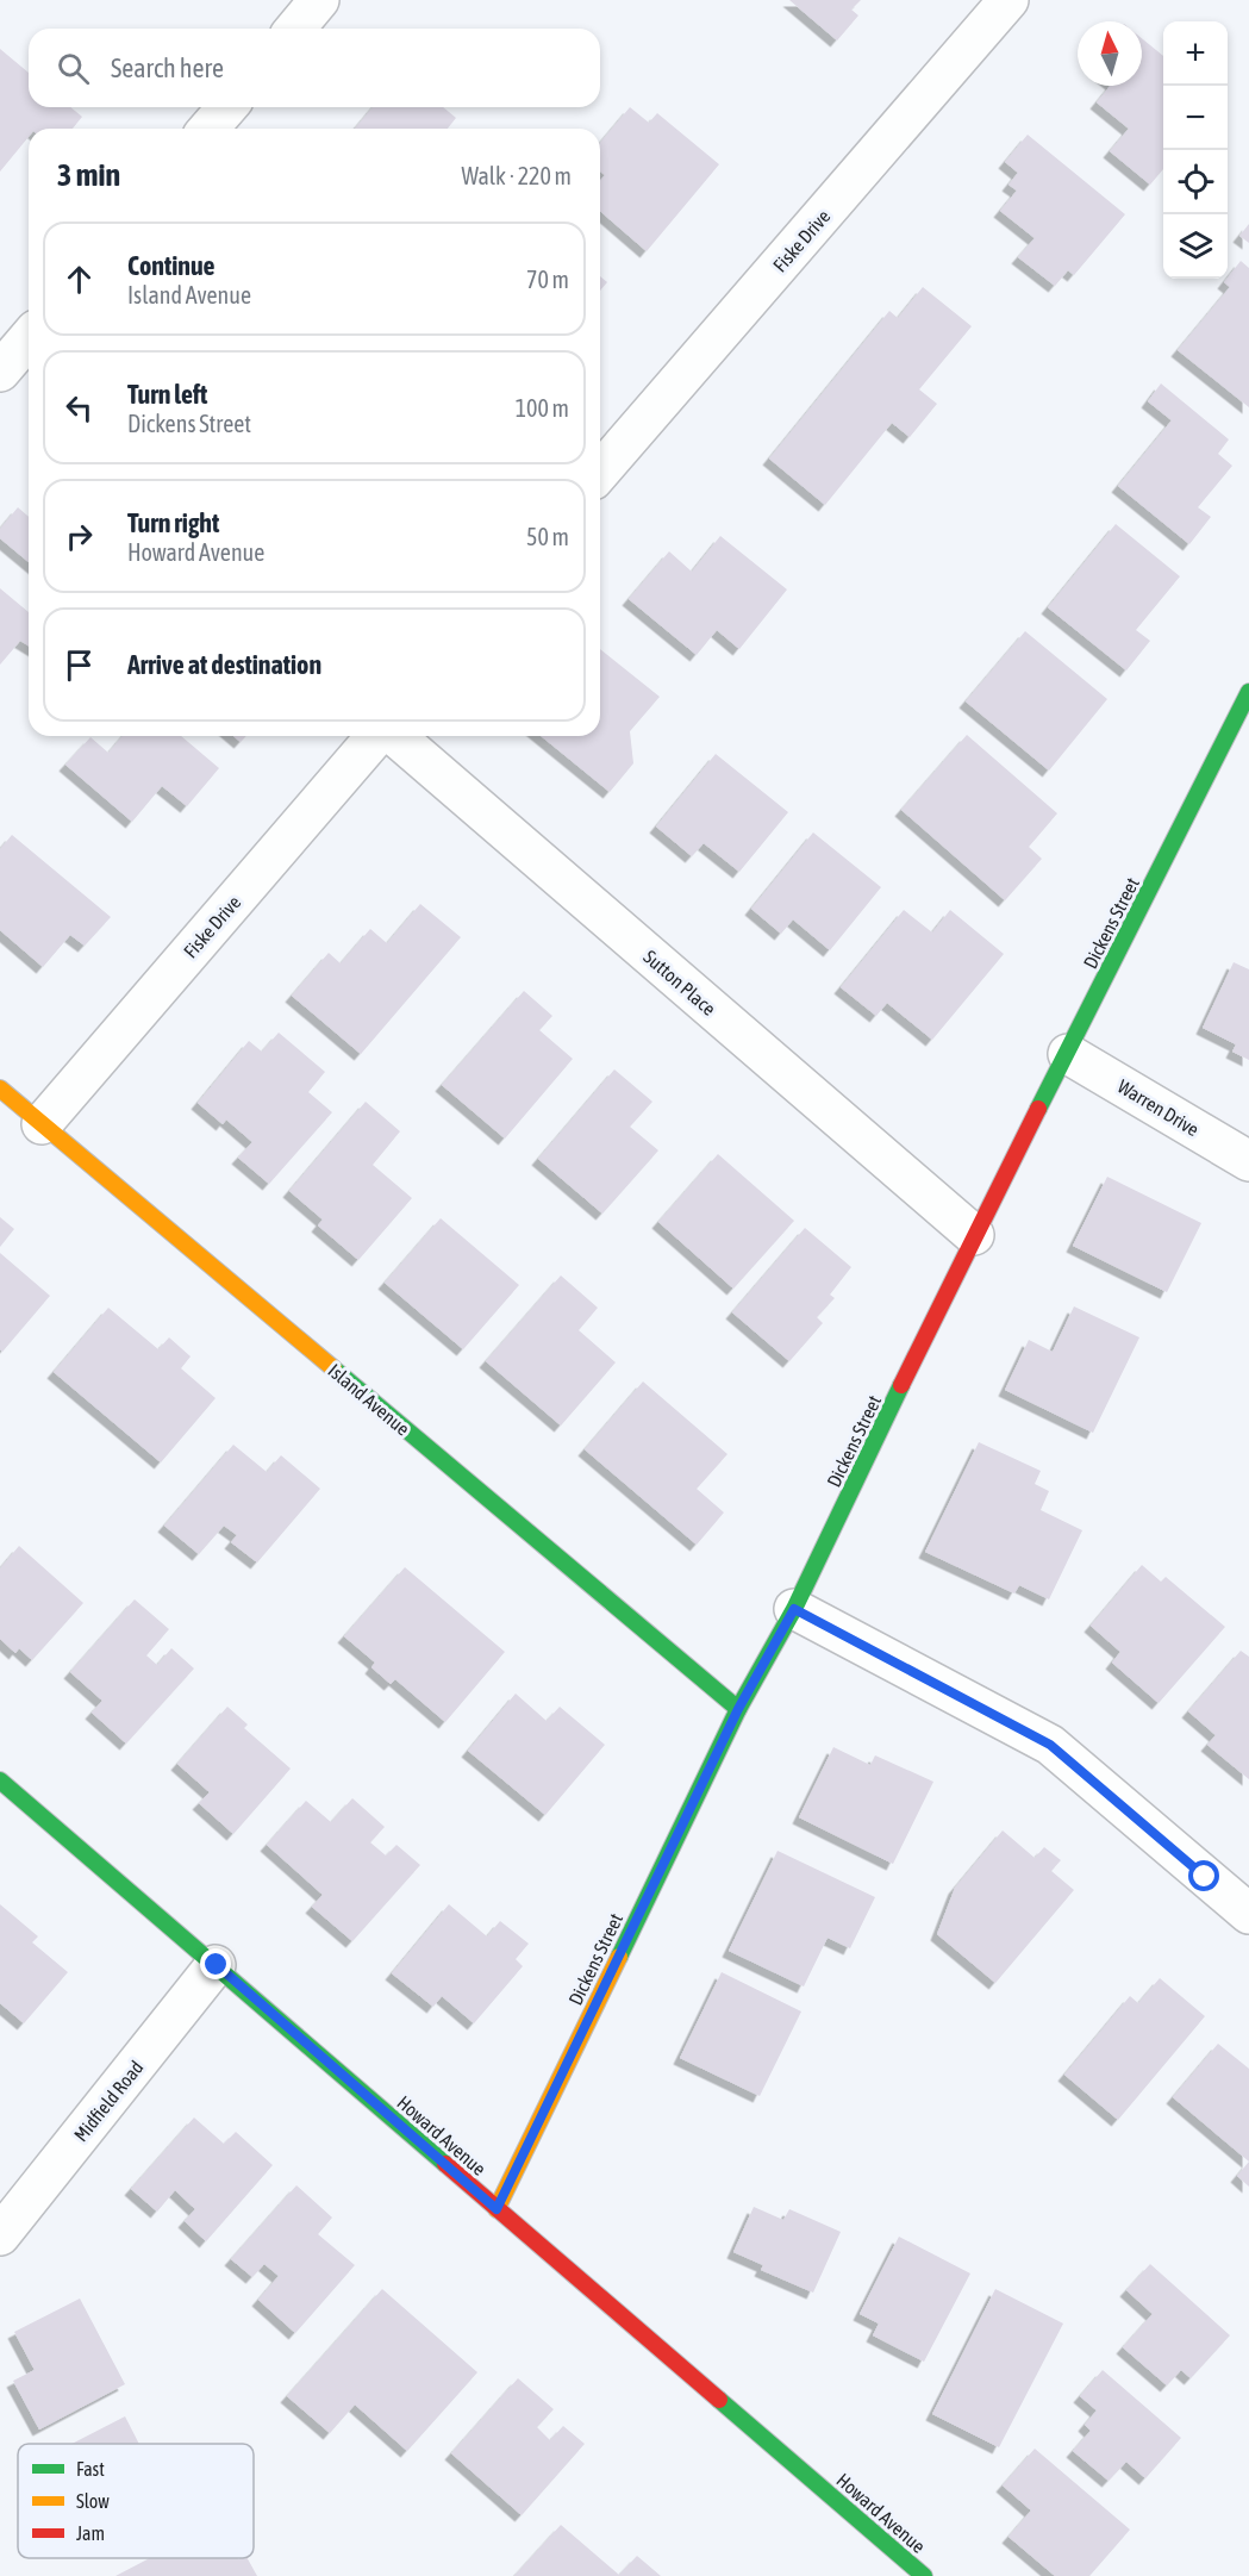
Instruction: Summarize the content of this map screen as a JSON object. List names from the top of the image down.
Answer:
{
  "streets": {
    "street": [
      "Fiske Drive",
      "Dickens Street",
      "Sutton Place",
      "Warren Drive",
      "Island Avenue",
      "Midfield Road",
      "Howard Avenue"
    ]
  },
  "crossings": [
    ["Fiske Drive", "Island Avenue"],
    ["Dickens Street", "Sutton Place"],
    ["Dickens Street", "Warren Drive"],
    ["Dickens Street", "Island Avenue"],
    ["Dickens Street", "Howard Avenue"],
    ["Midfield Road", "Howard Avenue"]
  ],
  "legend": ["Fast", "Slow", "Jam"],
  "north": "top",
  "page": {
    "map_buttons": ["+", "−"],
    "search": "Search here",
    "heading": ["3 min", "Walk · 220 m"],
    "list": [
      ["Continue", "Island Avenue", "70 m"],
      ["Turn left", "Dickens Street", "100 m"],
      ["Turn right", "Howard Avenue", "50 m"],
      "Arrive at destination"
    ]
  }
}
